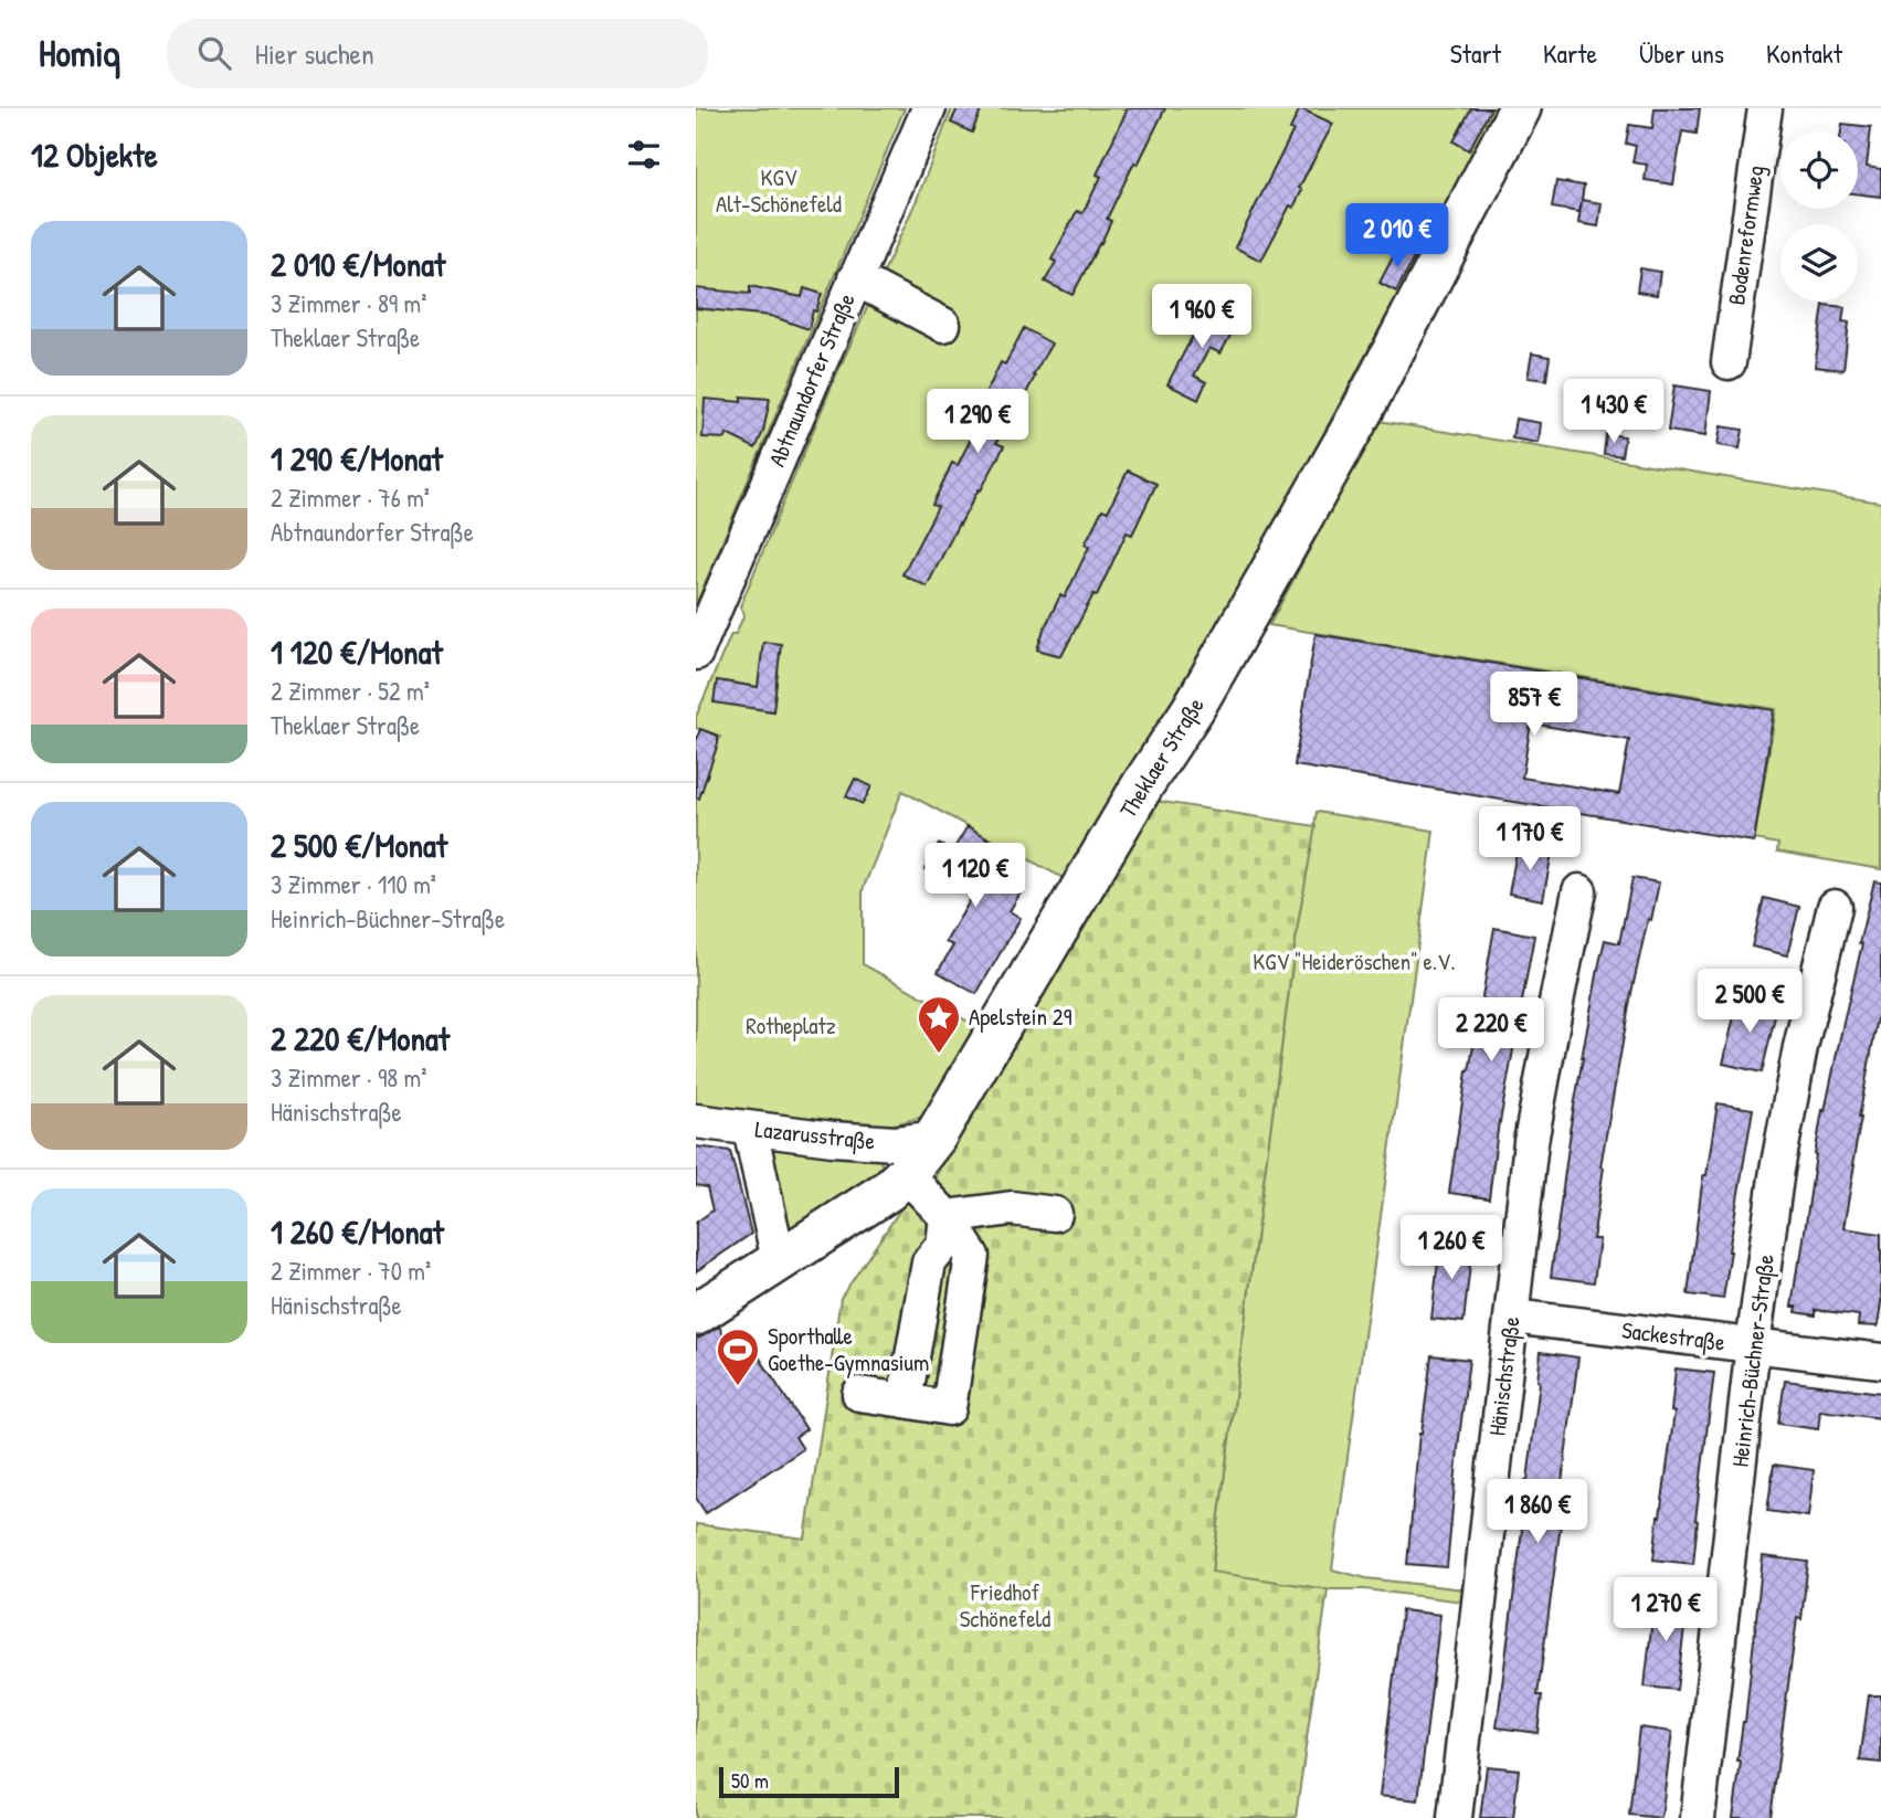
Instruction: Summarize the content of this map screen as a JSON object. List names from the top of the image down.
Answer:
{
  "streets": {
    "main road": ["Theklaer Straße"],
    "street": [
      "Bodenreformweg",
      "Abtnaundorfer Straße",
      "Lazarusstraße",
      "Sackestraße",
      "Heinrich-Büchner-Straße",
      "Hänischstraße"
    ]
  },
  "crossings": [
    ["Theklaer Straße", "Lazarusstraße"],
    ["Sackestraße", "Heinrich-Büchner-Straße"],
    ["Sackestraße", "Hänischstraße"]
  ],
  "parks": [
    "KGV Alt-Schönefeld",
    "KGV \"Heideröschen\" e.V.",
    "Rotheplatz",
    "Friedhof Schönefeld"
  ],
  "places": {
    "place": ["Apelstein 29"],
    "sports": ["Sporthalle Goethe-Gymnasium"]
  },
  "scale_bar": "50 m",
  "page": {
    "header": "Homiq",
    "search": "Hier suchen",
    "nav": [
      "Start",
      "Karte",
      "Über uns",
      "Kontakt"
    ],
    "heading": "12 Objekte",
    "list": [
      {
        "name": "2 010 €/Monat",
        "note": "3 Zimmer · 89 m² · Theklaer Straße"
      },
      {
        "name": "1 290 €/Monat",
        "note": "2 Zimmer · 76 m² · Abtnaundorfer Straße"
      },
      {
        "name": "1 120 €/Monat",
        "note": "2 Zimmer · 52 m² · Theklaer Straße"
      },
      {
        "name": "2 500 €/Monat",
        "note": "3 Zimmer · 110 m² · Heinrich-Büchner-Straße"
      },
      {
        "name": "2 220 €/Monat",
        "note": "3 Zimmer · 98 m² · Hänischstraße"
      },
      {
        "name": "1 260 €/Monat",
        "note": "2 Zimmer · 70 m² · Hänischstraße"
      }
    ],
    "price": [
      "2 010 €",
      "1 960 €",
      "1 430 €",
      "1 290 €",
      "857 €",
      "1 170 €",
      "1 120 €",
      "2 500 €",
      "2 220 €",
      "1 260 €",
      "1 860 €",
      "1 270 €"
    ],
    "scale": "50 m"
  }
}
